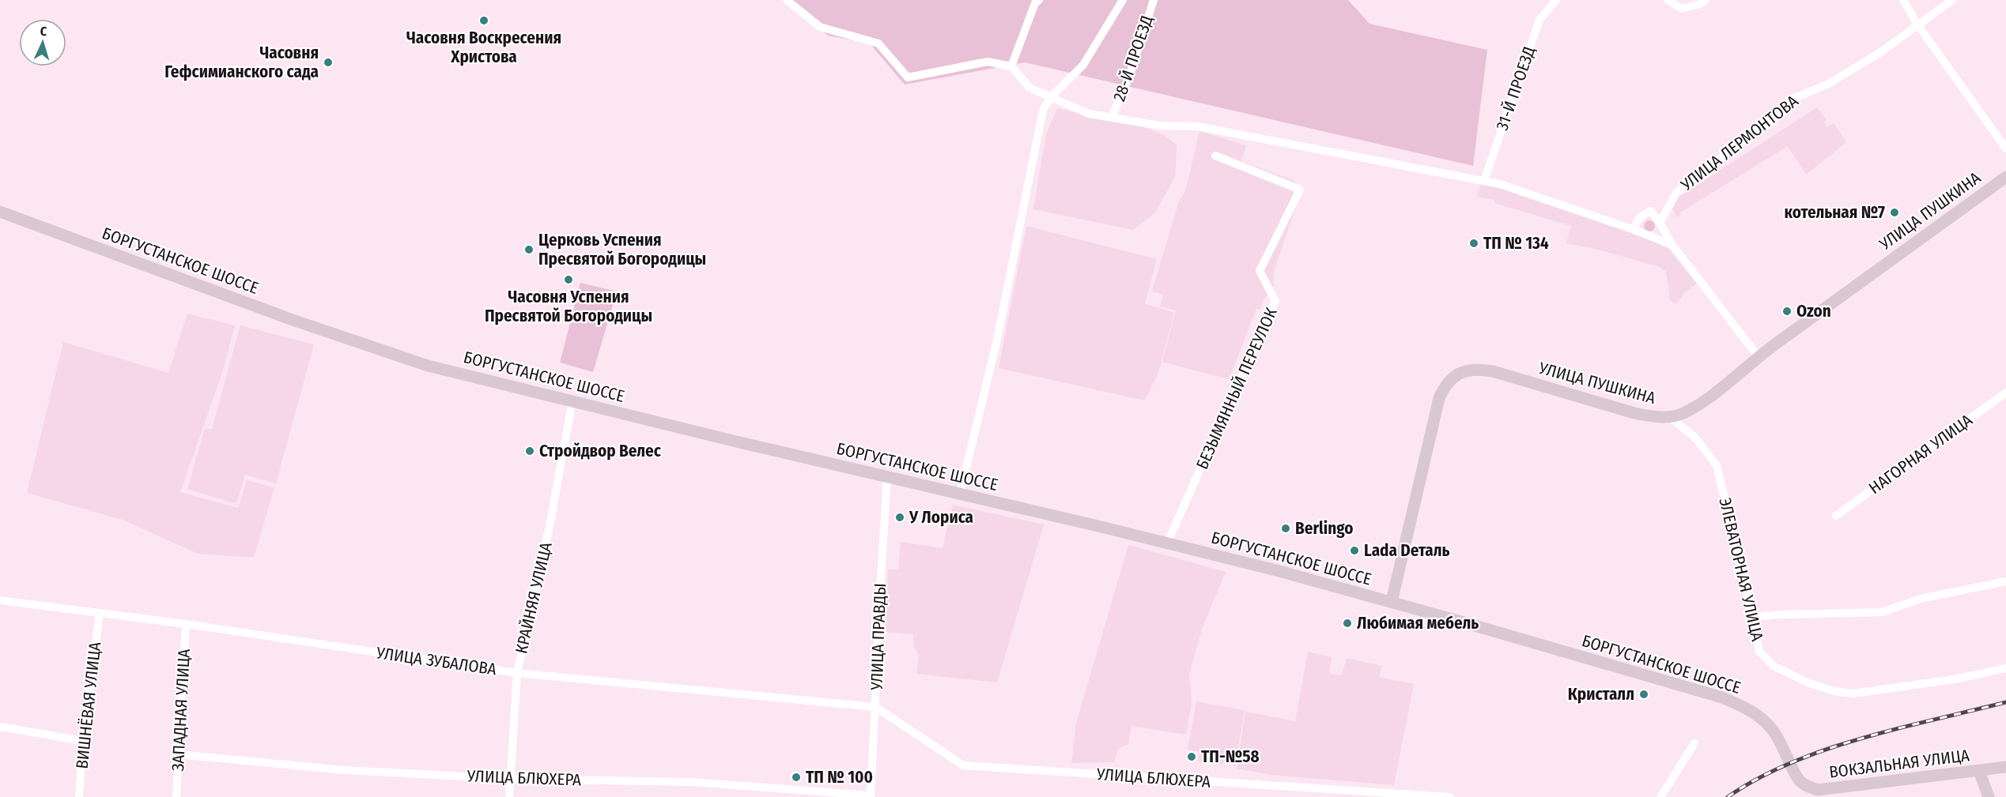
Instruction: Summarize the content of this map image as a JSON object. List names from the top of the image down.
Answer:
{
  "streets": {
    "street": [
      "28-Й ПРОЕЗД",
      "31-Й ПРОЕЗД",
      "УЛИЦА ЛЕРМОНТОВА",
      "УЛИЦА ПУШКИНА",
      "БОРГУСТАНСКОЕ ШОССЕ",
      "БЕЗЫМЯННЫЙ ПЕРЕУЛОК",
      "НАГОРНАЯ УЛИЦА",
      "ЭЛЕВАТОРНАЯ УЛИЦА",
      "КРАЙНЯЯ УЛИЦА",
      "УЛИЦА ПРАВДЫ",
      "УЛИЦА ЗУБАЛОВА",
      "ВИШНЁВАЯ УЛИЦА",
      "ЗАПАДНАЯ УЛИЦА",
      "ВОКЗАЛЬНАЯ УЛИЦА",
      "УЛИЦА БЛЮХЕРА"
    ]
  },
  "crossings": [
    ["УЛИЦА ПУШКИНА", "БОРГУСТАНСКОЕ ШОССЕ"],
    ["УЛИЦА ПУШКИНА", "ЭЛЕВАТОРНАЯ УЛИЦА"],
    ["БОРГУСТАНСКОЕ ШОССЕ", "БЕЗЫМЯННЫЙ ПЕРЕУЛОК"],
    ["БОРГУСТАНСКОЕ ШОССЕ", "КРАЙНЯЯ УЛИЦА"],
    ["БОРГУСТАНСКОЕ ШОССЕ", "УЛИЦА ПРАВДЫ"],
    ["БОРГУСТАНСКОЕ ШОССЕ", "ВОКЗАЛЬНАЯ УЛИЦА"],
    ["КРАЙНЯЯ УЛИЦА", "УЛИЦА ЗУБАЛОВА"],
    ["КРАЙНЯЯ УЛИЦА", "УЛИЦА БЛЮХЕРА"],
    ["УЛИЦА ПРАВДЫ", "УЛИЦА ЗУБАЛОВА"],
    ["УЛИЦА ПРАВДЫ", "УЛИЦА БЛЮХЕРА"],
    ["УЛИЦА ЗУБАЛОВА", "ВИШНЁВАЯ УЛИЦА"],
    ["УЛИЦА ЗУБАЛОВА", "ЗАПАДНАЯ УЛИЦА"],
    ["УЛИЦА ЗУБАЛОВА", "УЛИЦА БЛЮХЕРА"],
    ["ЗАПАДНАЯ УЛИЦА", "УЛИЦА БЛЮХЕРА"]
  ],
  "places": [
    "Часовня Воскресения Христова",
    "Часовня Гефсимианского сада",
    "котельная №7",
    "ТП № 134",
    "Церковь Успения Пресвятой Богородицы",
    "Часовня Успения Пресвятой Богородицы",
    "Ozon",
    "Стройдвор Велес",
    "У Лориса",
    "Berlingo",
    "Lada Dеталь",
    "Любимая мебель",
    "Кристалл",
    "ТП-№58",
    "ТП № 100"
  ],
  "north": "top"
}
